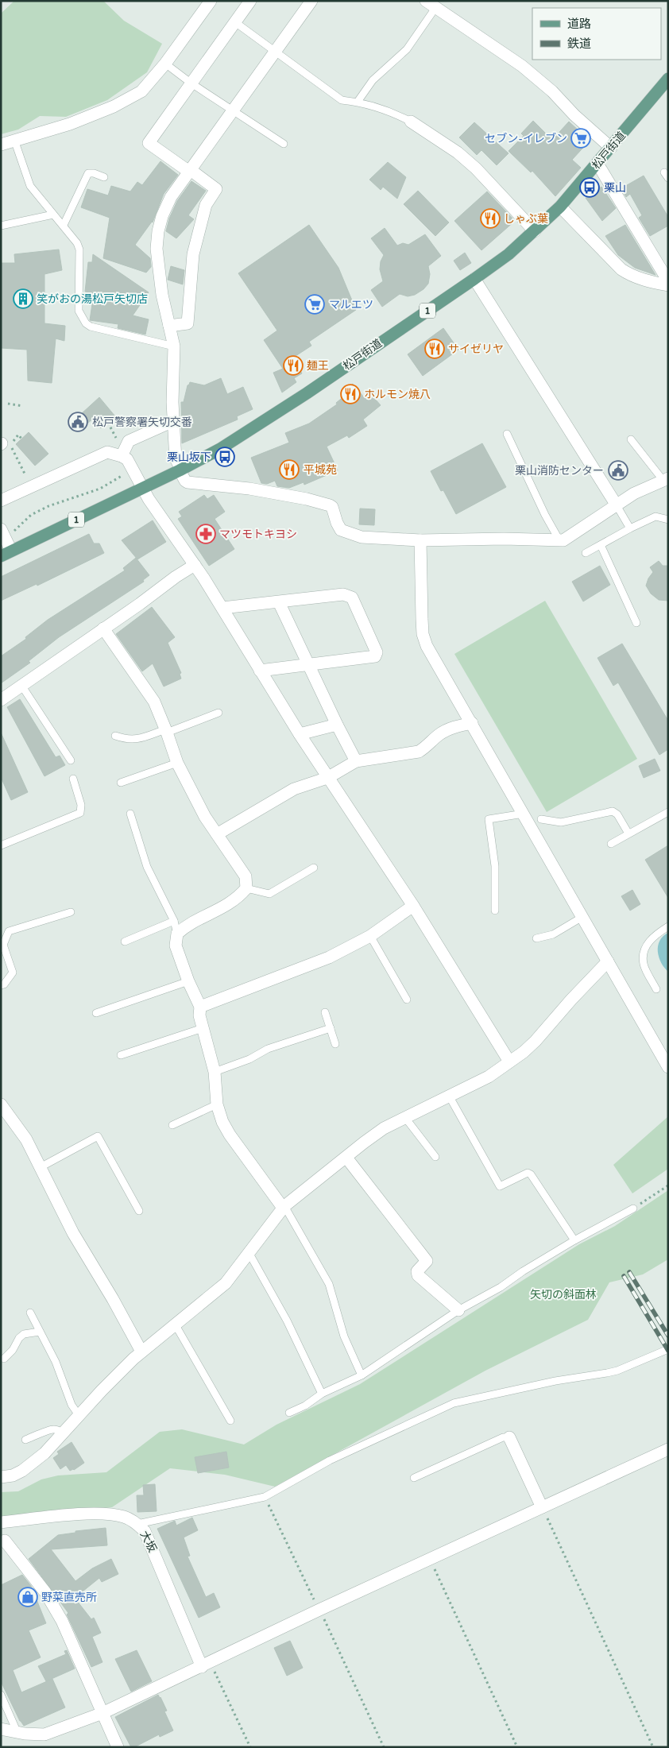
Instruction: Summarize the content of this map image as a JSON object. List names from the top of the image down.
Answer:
{
  "streets": {
    "main road": ["松戸街道", "1"],
    "street": ["大坂"]
  },
  "parks": ["矢切の斜面林"],
  "places": {
    "supermarket": ["セブン-イレブン", "マルエツ"],
    "bus stop": ["栗山", "栗山坂下"],
    "restaurant": [
      "しゃぶ葉",
      "サイゼリヤ",
      "麺王",
      "ホルモン焼八",
      "平城苑"
    ],
    "building": ["笑がおの湯松戸矢切店"],
    "public building": ["松戸警察署矢切交番", "栗山消防センター"],
    "pharmacy": ["マツモトキヨシ"],
    "shop": ["野菜直売所"]
  },
  "legend": ["道路", "鉄道"]
}
